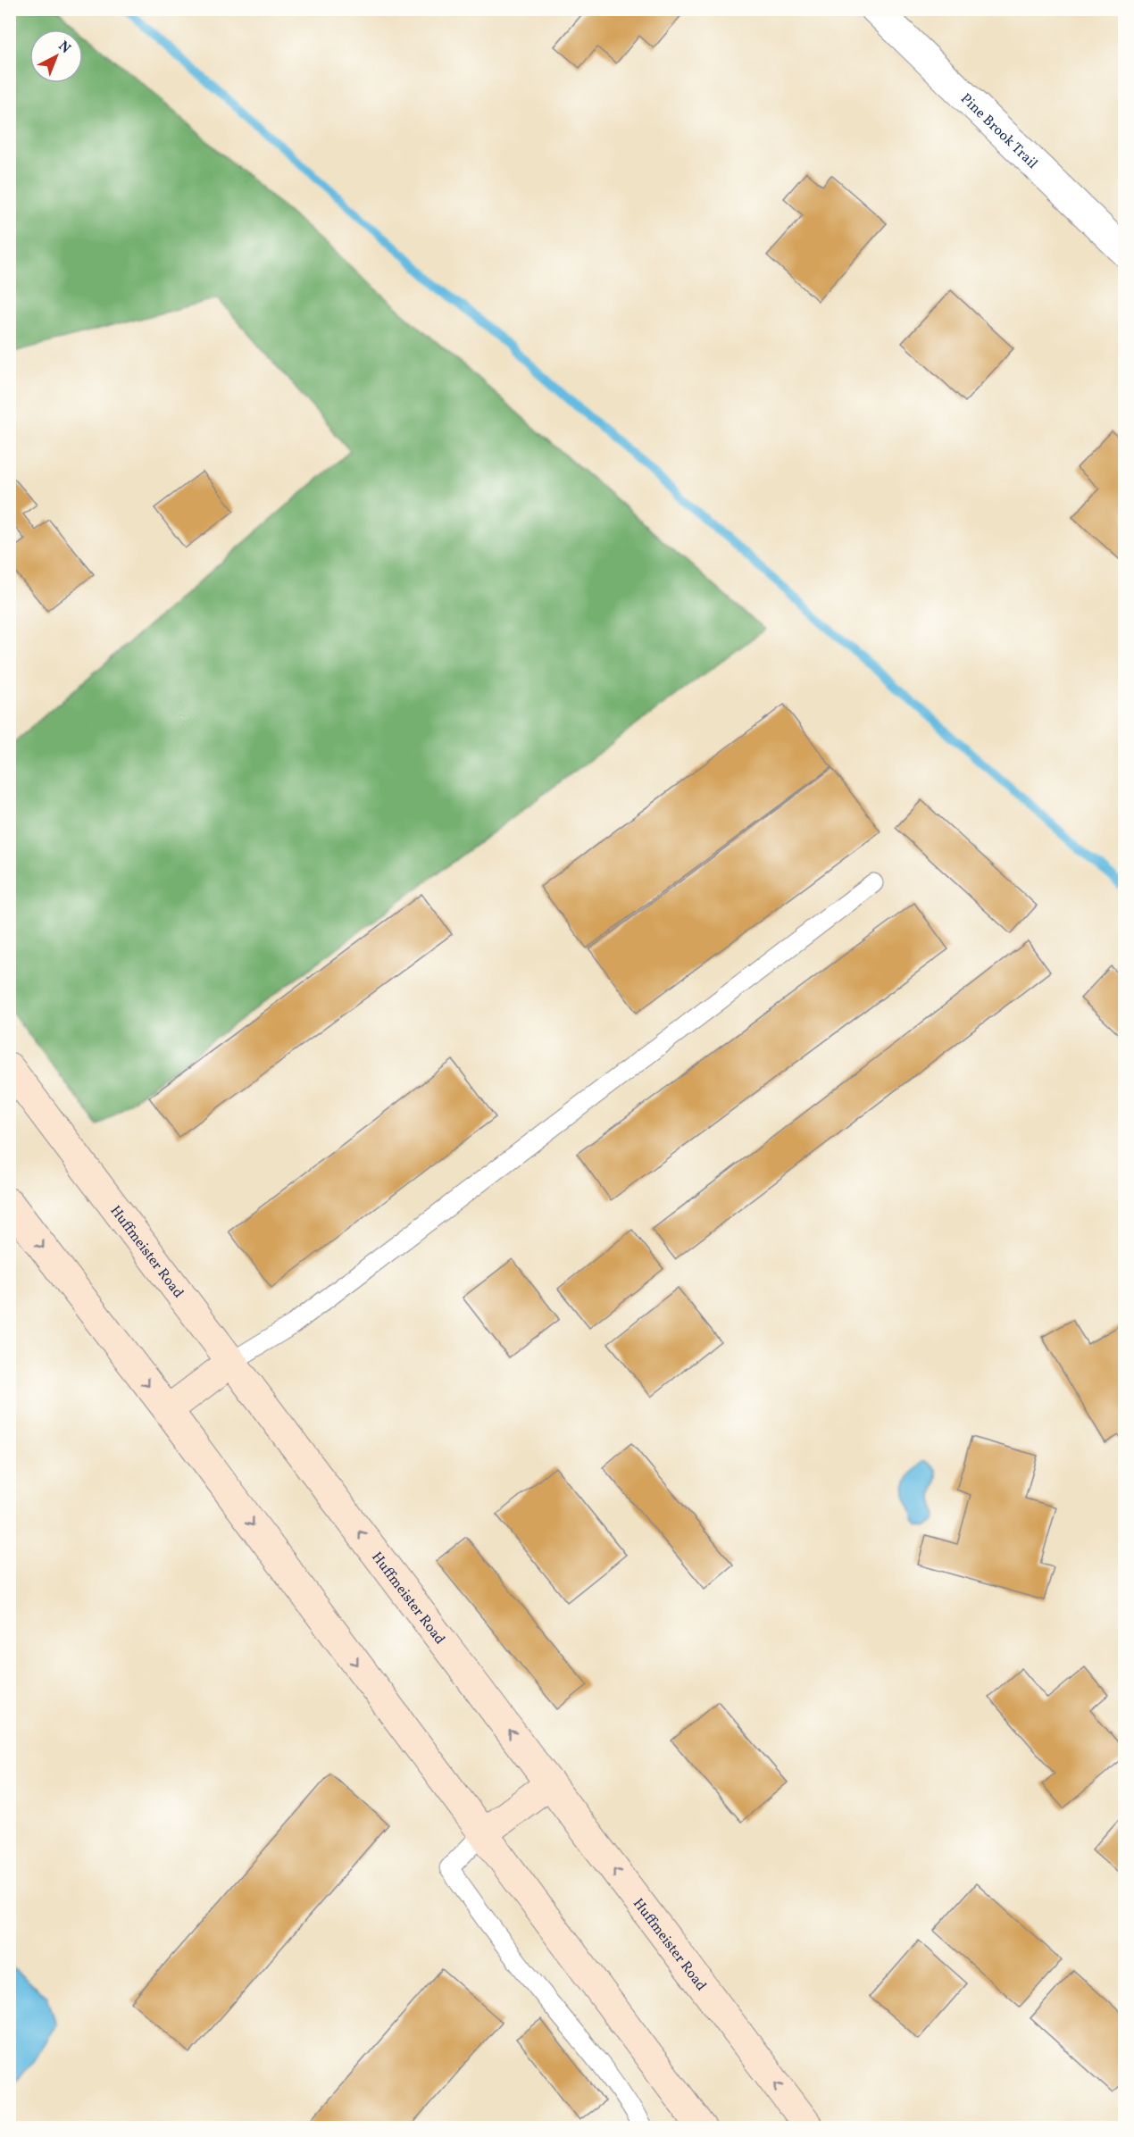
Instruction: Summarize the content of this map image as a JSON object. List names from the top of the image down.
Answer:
{
  "streets": {
    "main road": ["Huffmeister Road"],
    "street": ["Pine Brook Trail"]
  },
  "north": "top right"
}
